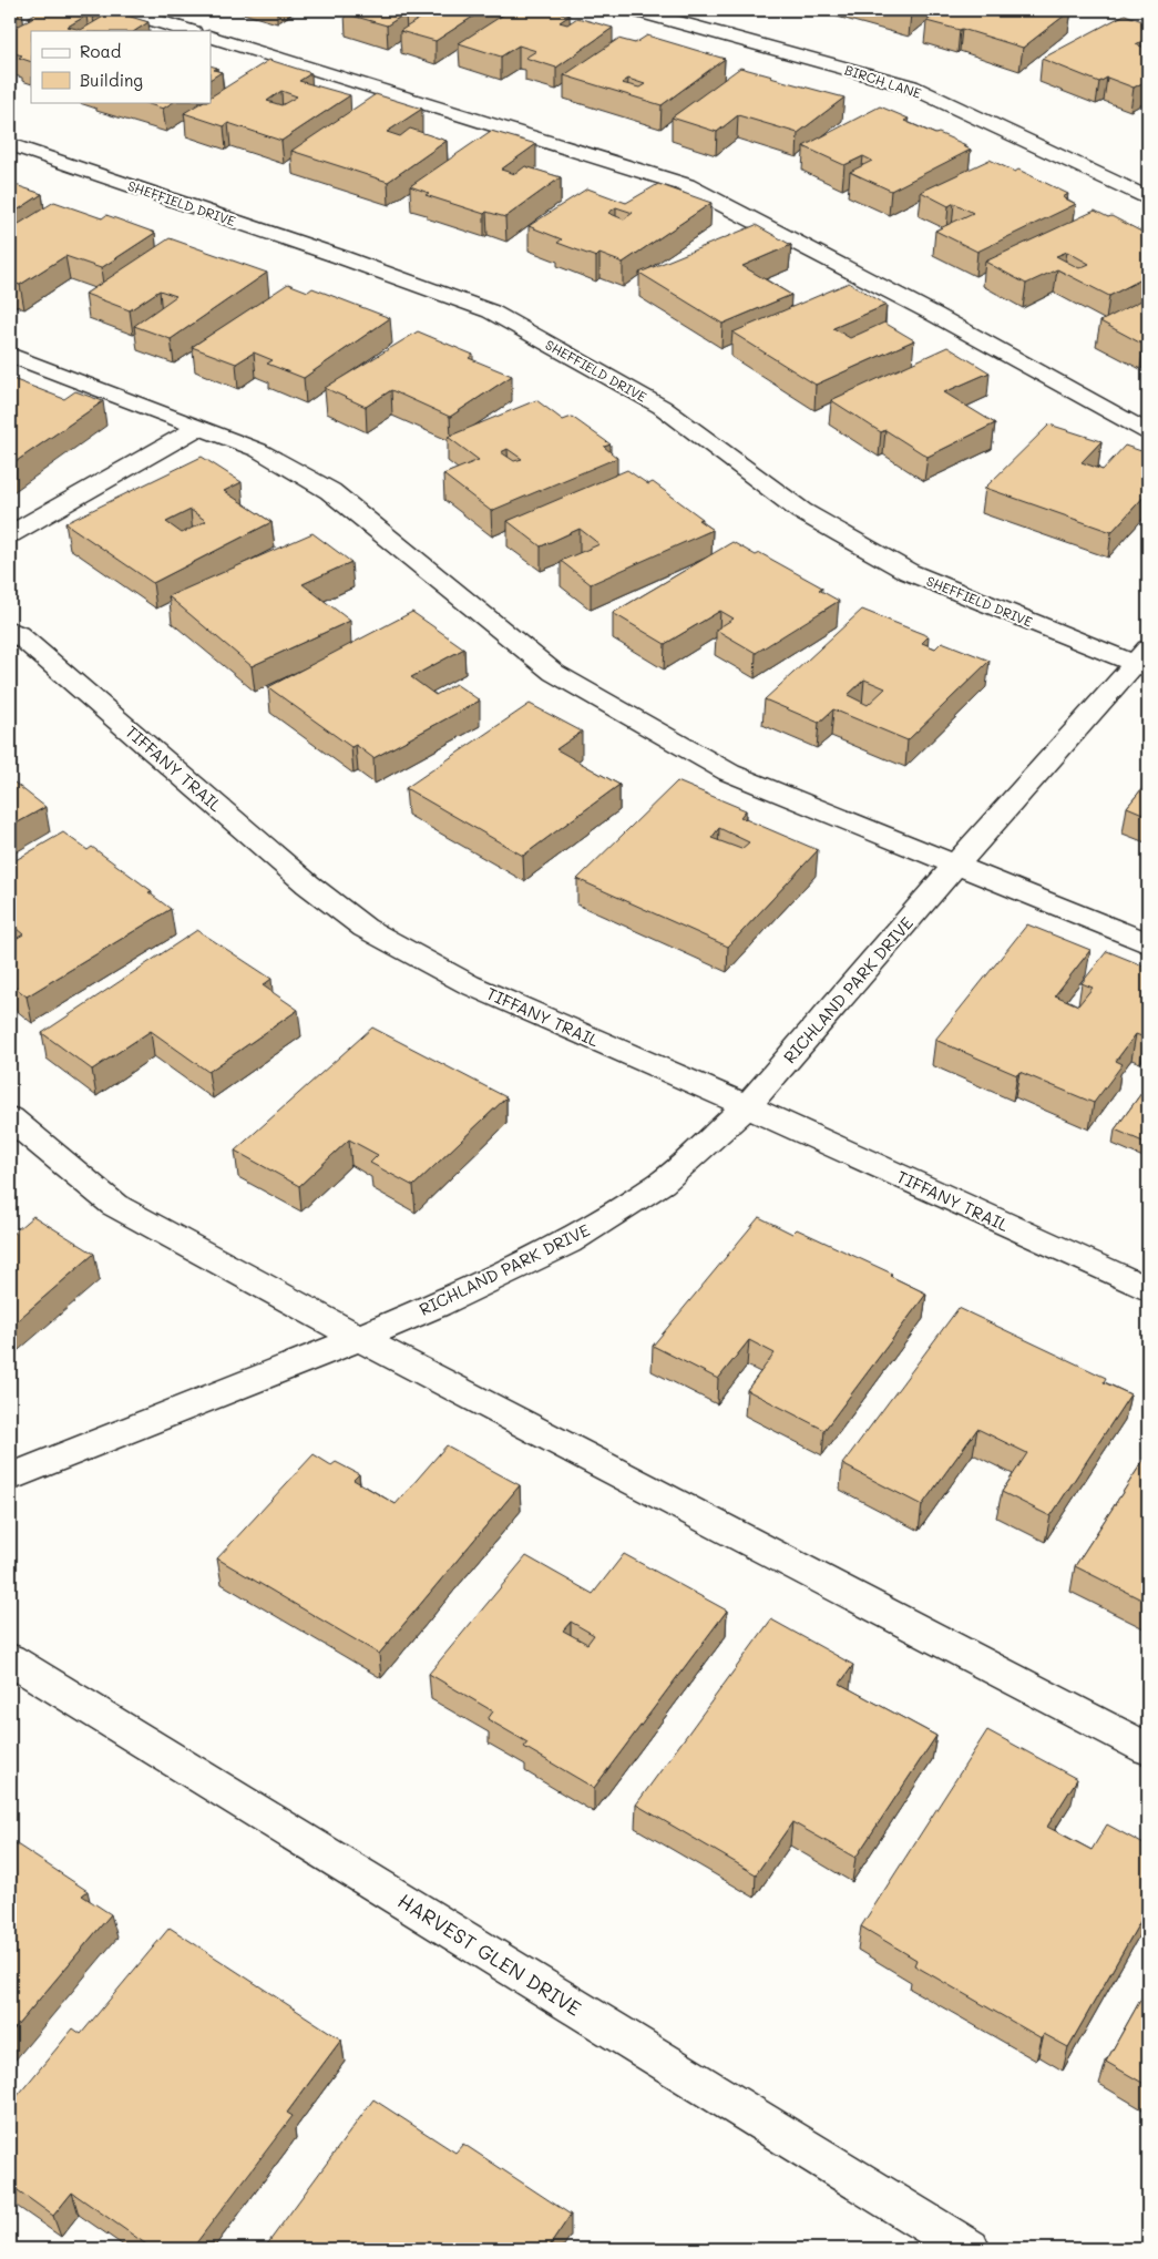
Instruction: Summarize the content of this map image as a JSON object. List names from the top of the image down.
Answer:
{
  "streets": {
    "street": [
      "BIRCH LANE",
      "SHEFFIELD DRIVE",
      "TIFFANY TRAIL",
      "RICHLAND PARK DRIVE",
      "HARVEST GLEN DRIVE"
    ]
  },
  "crossings": [
    ["SHEFFIELD DRIVE", "RICHLAND PARK DRIVE"],
    ["TIFFANY TRAIL", "RICHLAND PARK DRIVE"]
  ],
  "legend": ["Road", "Building"]
}
